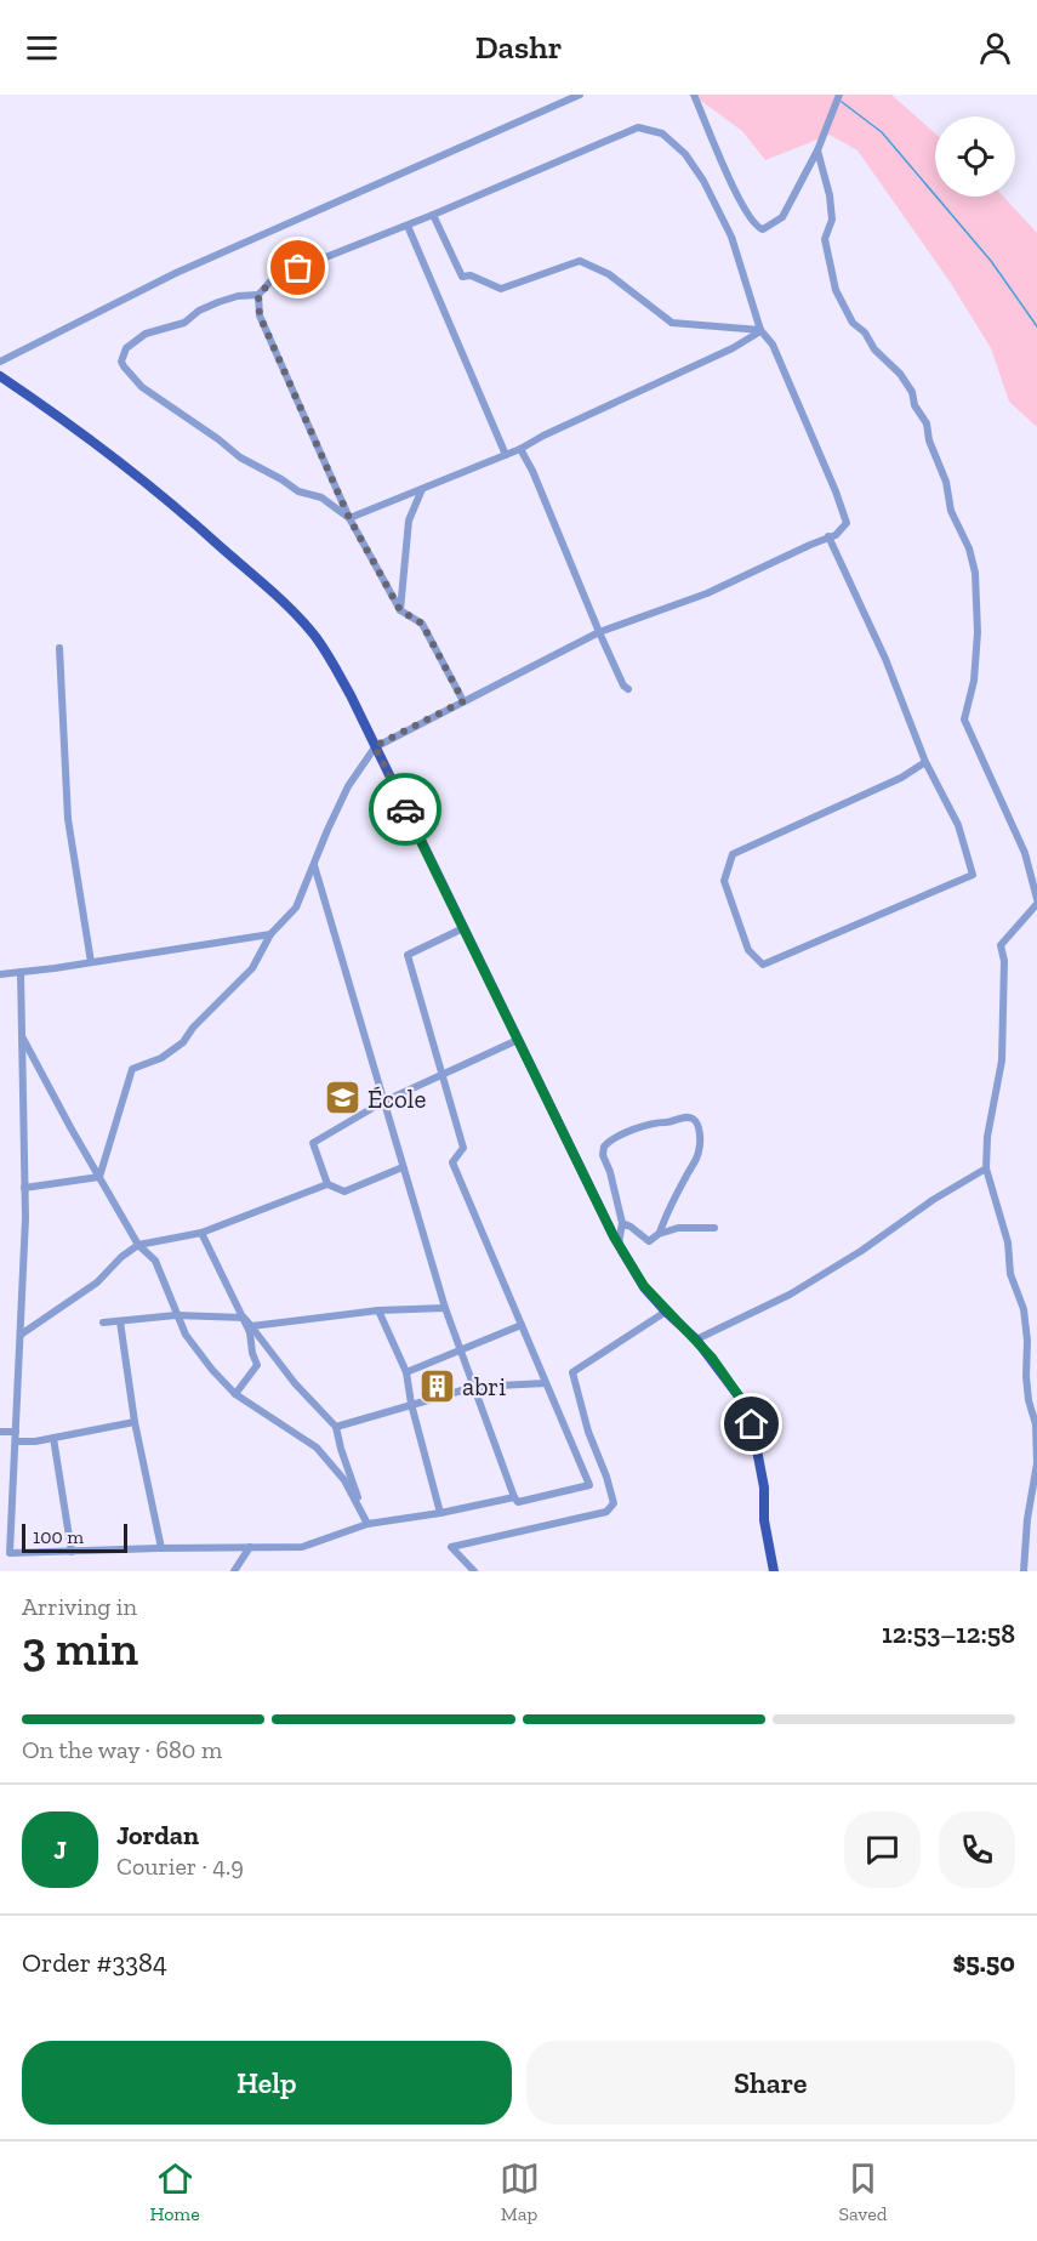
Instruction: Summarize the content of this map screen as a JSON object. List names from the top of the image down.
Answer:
{
  "places": {
    "school or university": ["École"],
    "building": ["abri"]
  },
  "scale_bar": "100 m",
  "page": {
    "header": "Dashr",
    "scale": "100 m",
    "heading": ["3 min", "Arriving in", "12:53–12:58"],
    "panel": [
      "Jordan",
      "Courier · 4.9",
      "Order #3384",
      "$5.50"
    ],
    "bar": "On the way · 680 m",
    "round": "J",
    "buttons": ["Help", "Share"],
    "tabs": ["Home", "Map", "Saved"]
  }
}
